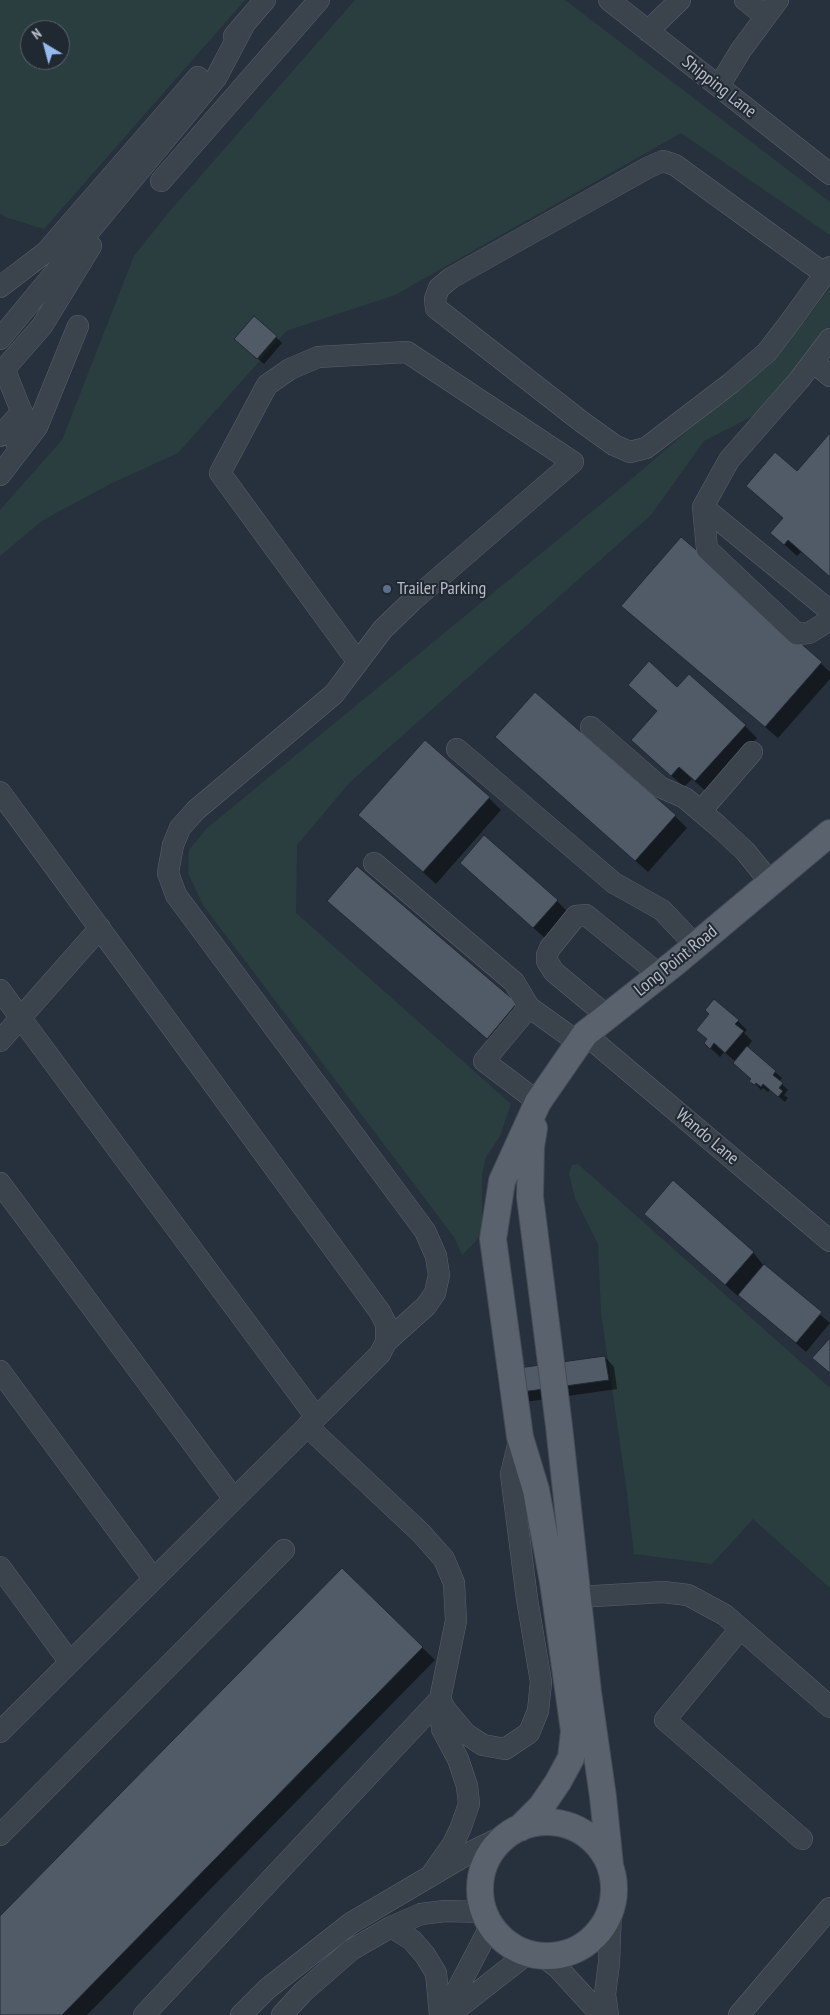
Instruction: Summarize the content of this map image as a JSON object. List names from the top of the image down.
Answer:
{
  "streets": {
    "main road": ["Long Point Road"],
    "street": ["Shipping Lane", "Wando Lane"]
  },
  "crossings": [
    ["Long Point Road", "Wando Lane"]
  ],
  "places": ["Trailer Parking"],
  "north": "top left"
}
